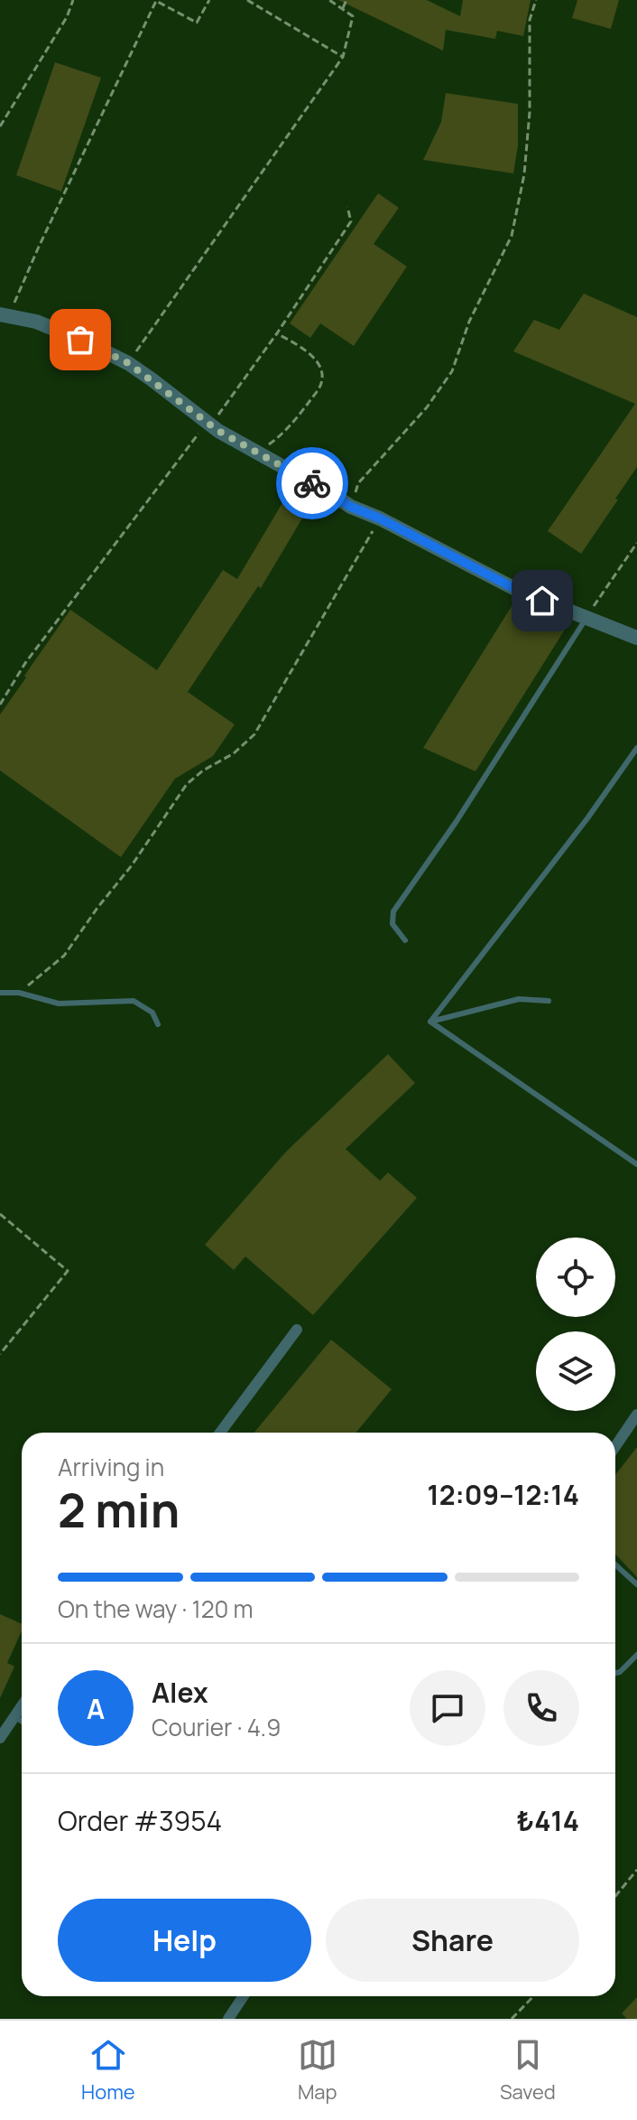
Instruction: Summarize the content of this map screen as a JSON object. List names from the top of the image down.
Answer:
{
  "page": {
    "heading": ["2 min", "Arriving in", "12:09–12:14"],
    "panel": [
      "Alex",
      "Courier · 4.9",
      "Order #3954",
      "₺414"
    ],
    "bar": "On the way · 120 m",
    "round": "A",
    "buttons": ["Help", "Share"],
    "tabs": ["Home", "Map", "Saved"]
  }
}
